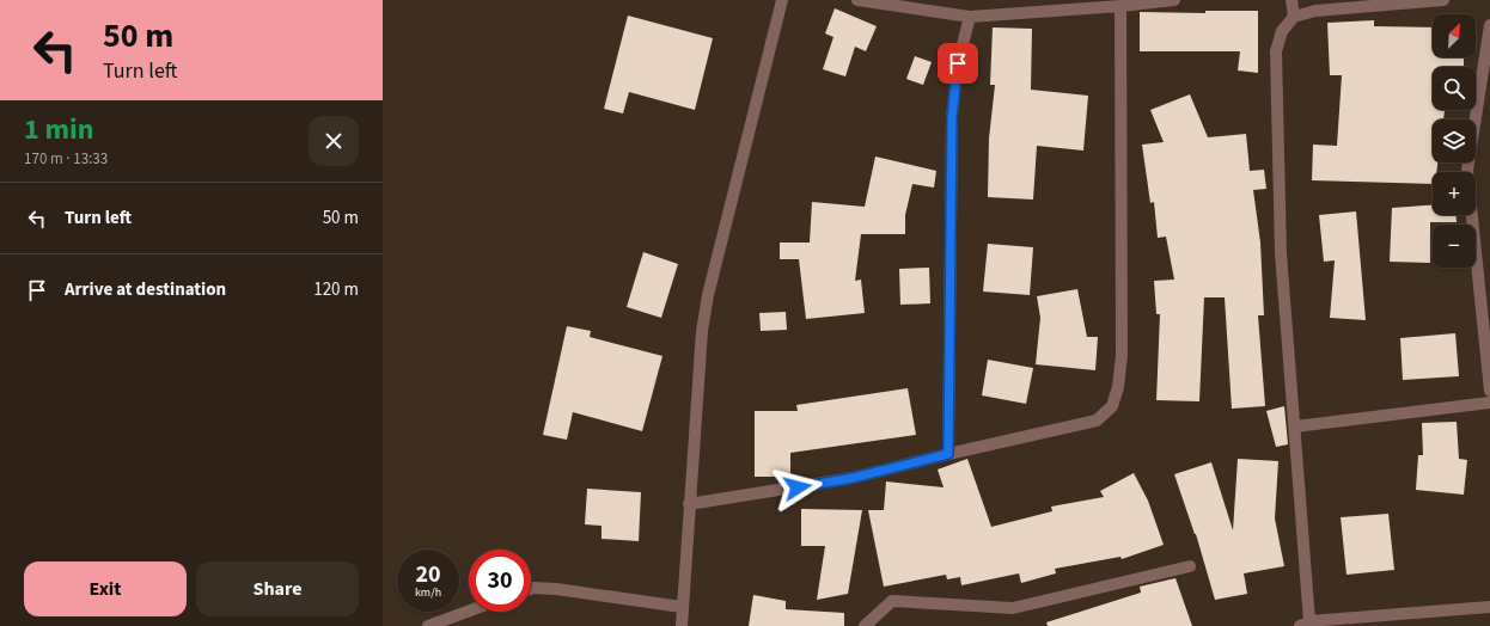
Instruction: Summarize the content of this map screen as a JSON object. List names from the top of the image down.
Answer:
{
  "north": "top right",
  "page": {
    "turn": ["50 m", "Turn left"],
    "map_buttons": ["+", "−"],
    "heading": ["1 min", "170 m · 13:33"],
    "list": [
      {
        "name": "Turn left",
        "value": "50 m"
      },
      {
        "name": "Arrive at destination",
        "value": "120 m"
      }
    ],
    "speed": "20 km/h",
    "limit": "30",
    "buttons": ["Exit", "Share"]
  }
}
